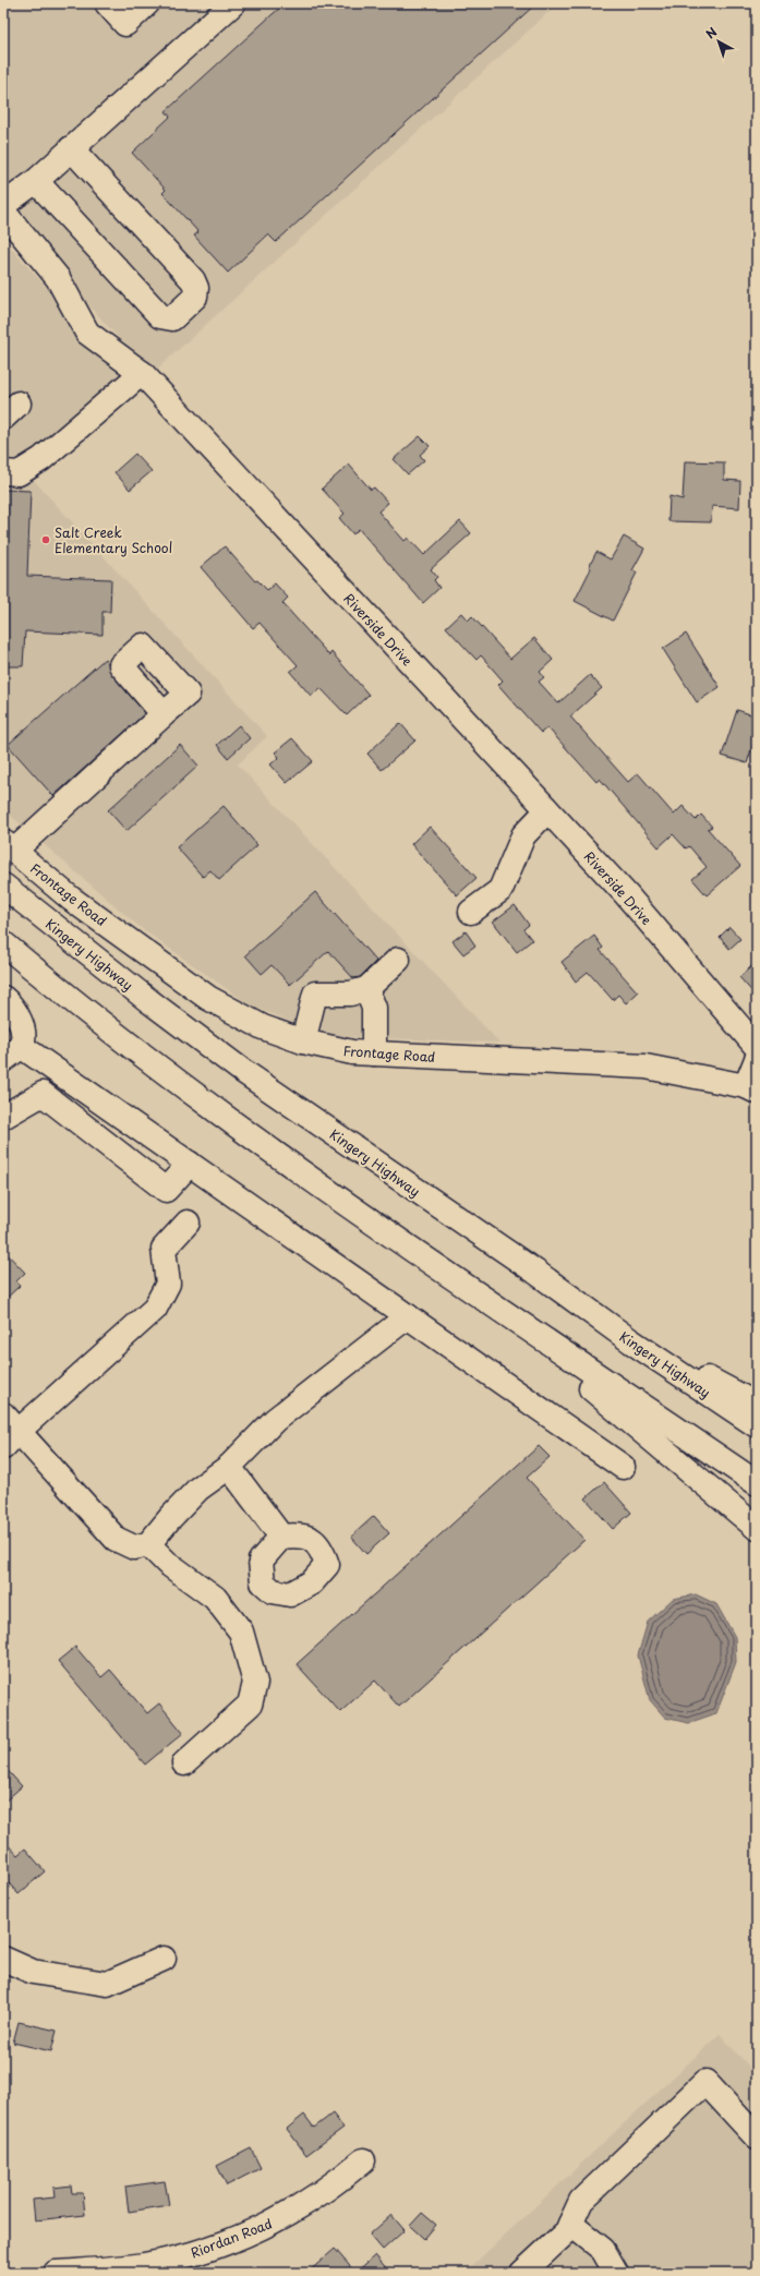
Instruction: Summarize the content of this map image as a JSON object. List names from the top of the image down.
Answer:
{
  "streets": {
    "main road": [
      "Riverside Drive",
      "Frontage Road",
      "Kingery Highway",
      "Riordan Road"
    ]
  },
  "places": ["Salt Creek Elementary School"],
  "north": "top left"
}
